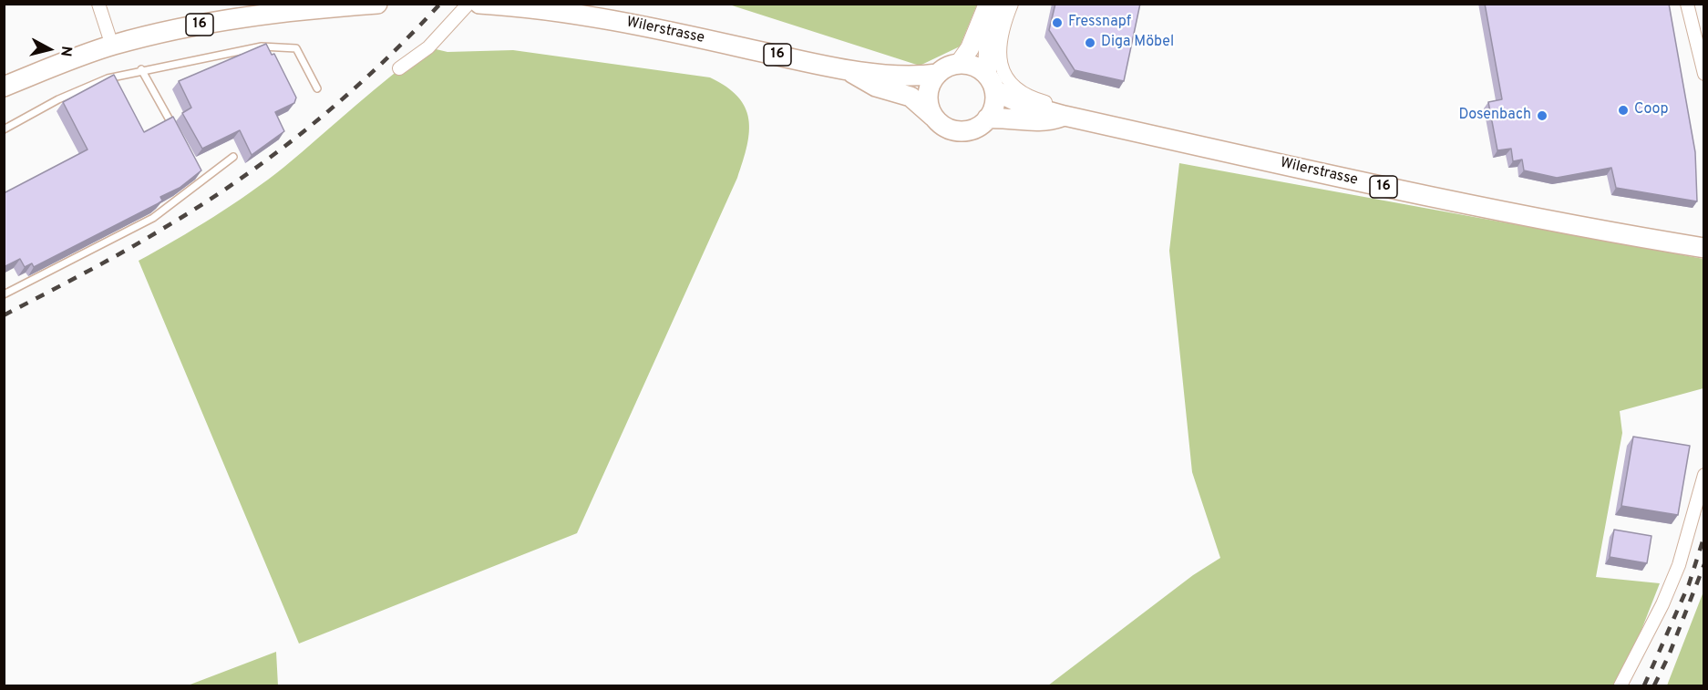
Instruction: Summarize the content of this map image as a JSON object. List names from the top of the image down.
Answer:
{
  "streets": {
    "main road": ["16", "Wilerstrasse"]
  },
  "places": [
    "Fressnapf",
    "Diga Möbel",
    "Coop",
    "Dosenbach"
  ],
  "north": "right"
}
